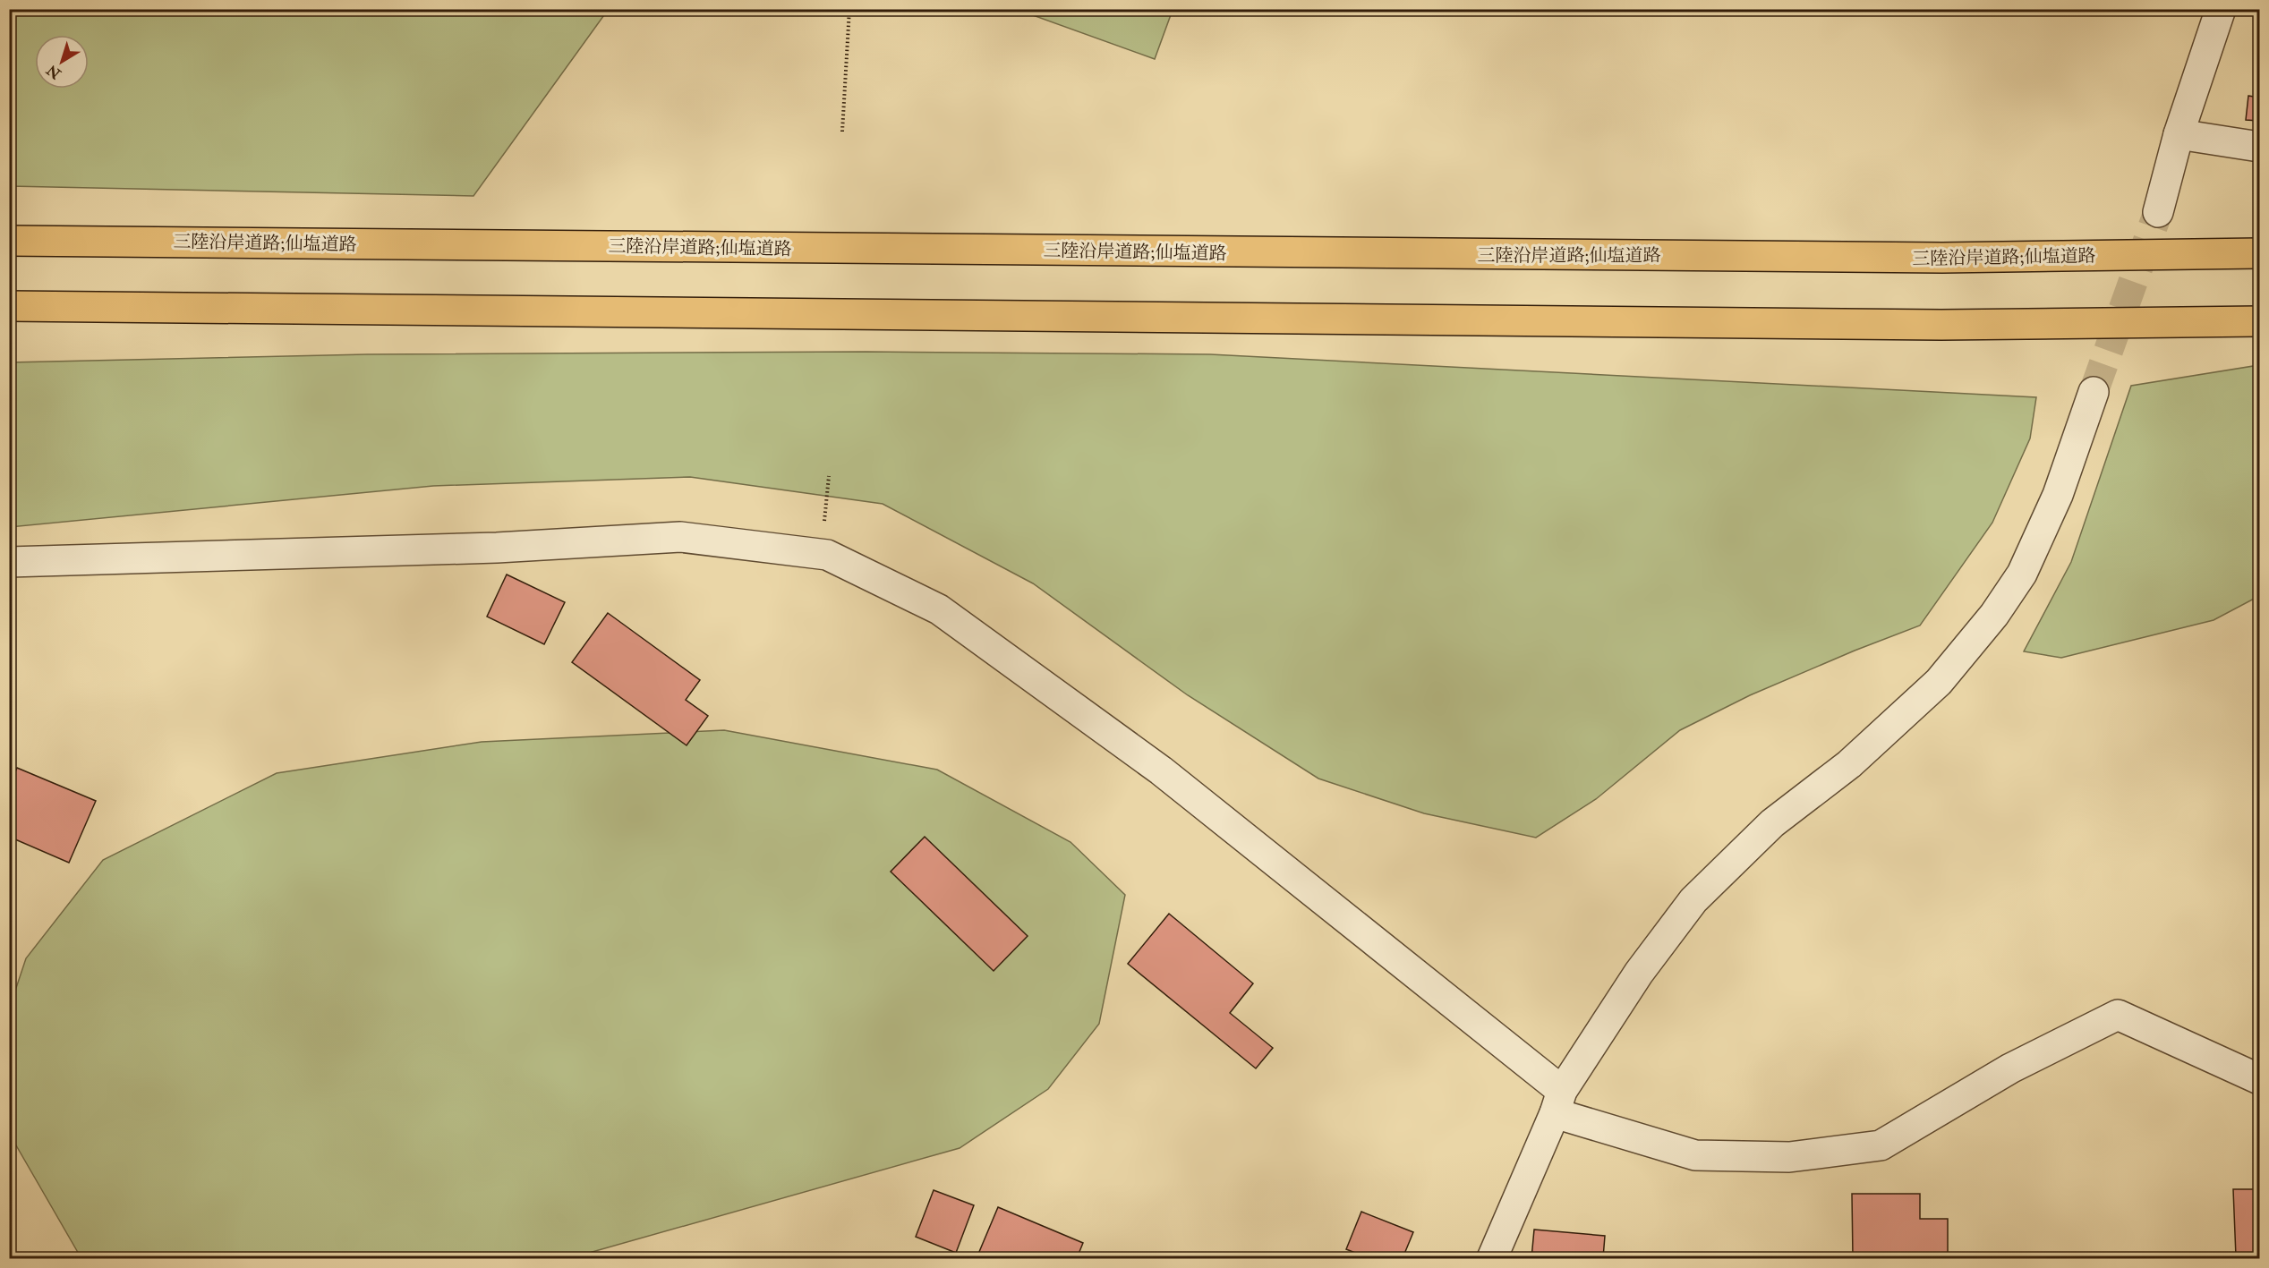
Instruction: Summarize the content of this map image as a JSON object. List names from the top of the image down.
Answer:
{
  "streets": {
    "highway": ["三陸沿岸道路;仙塩道路"]
  },
  "north": "bottom left"
}
